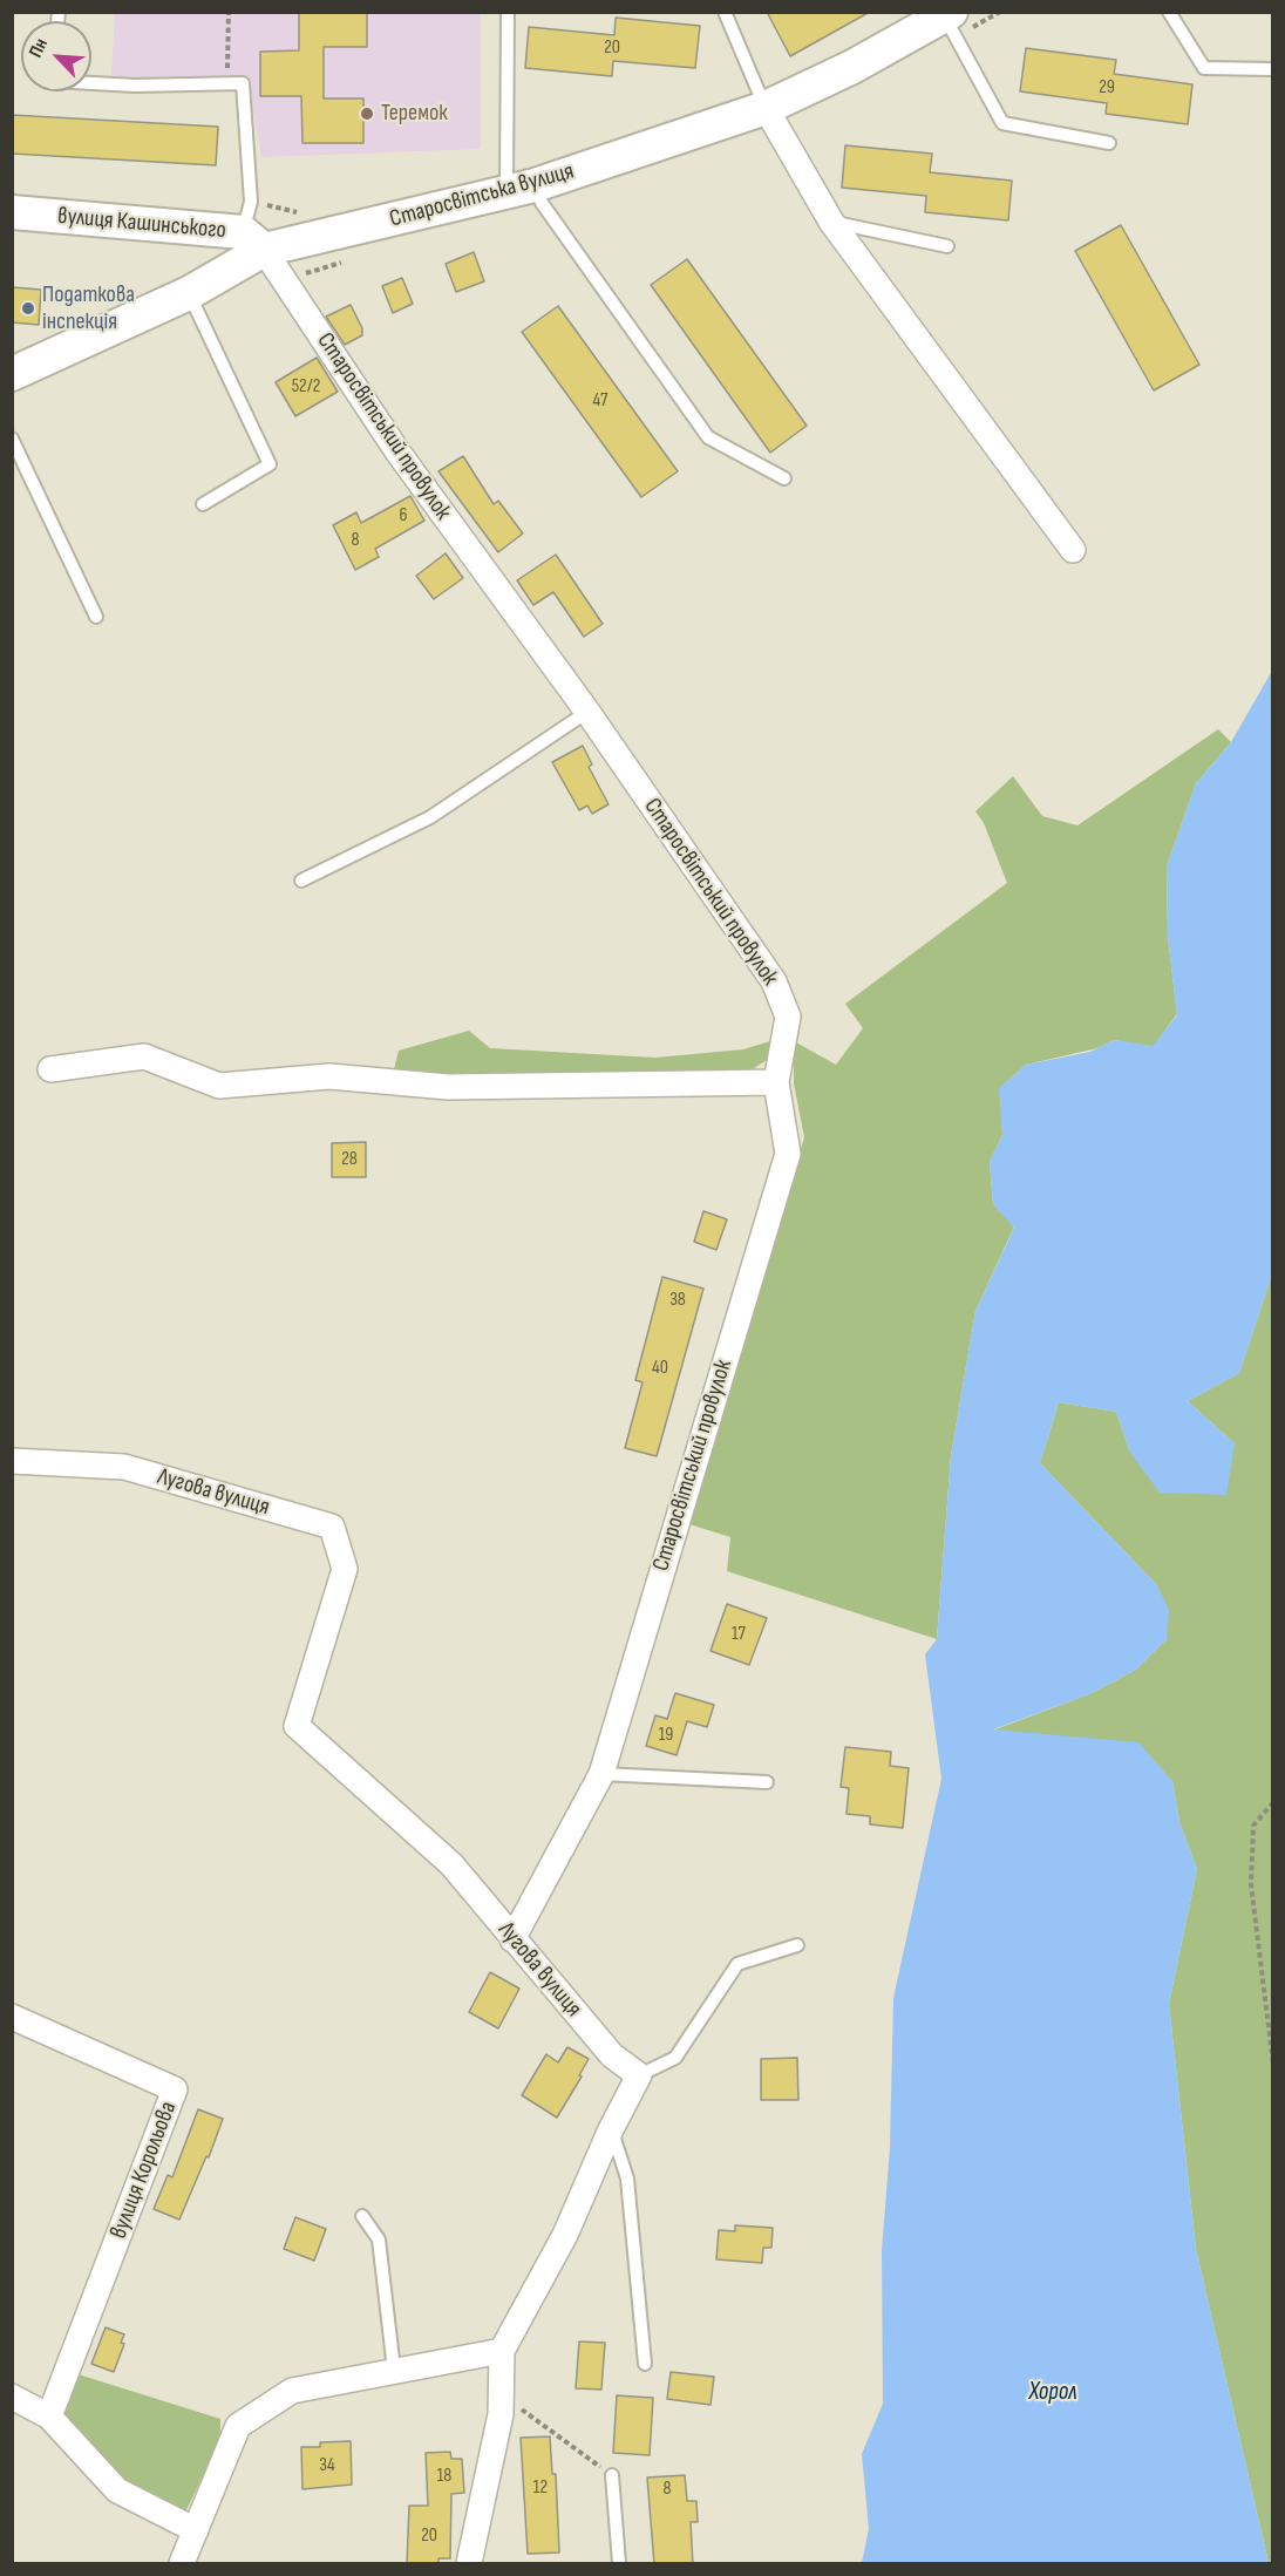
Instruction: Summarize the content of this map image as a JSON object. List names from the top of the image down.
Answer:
{
  "streets": {
    "street": [
      "Старосвітська вулиця",
      "вулиця Кашинського",
      "Старосвітський провулок",
      "Лугова вулиця",
      "вулиця Корольова"
    ]
  },
  "crossings": [
    ["Старосвітська вулиця", "вулиця Кашинського"],
    ["Старосвітська вулиця", "Старосвітський провулок"],
    ["вулиця Кашинського", "Старосвітський провулок"],
    ["Старосвітський провулок", "Лугова вулиця"]
  ],
  "water": ["Хорол"],
  "places": ["Теремок", "Податкова інспекція"],
  "house_numbers": [
    "20",
    "29",
    "52/2",
    "47",
    "6",
    "8",
    "28",
    "38",
    "40",
    "17",
    "19",
    "34",
    "18",
    "12",
    "8",
    "20"
  ],
  "north": "top left"
}
